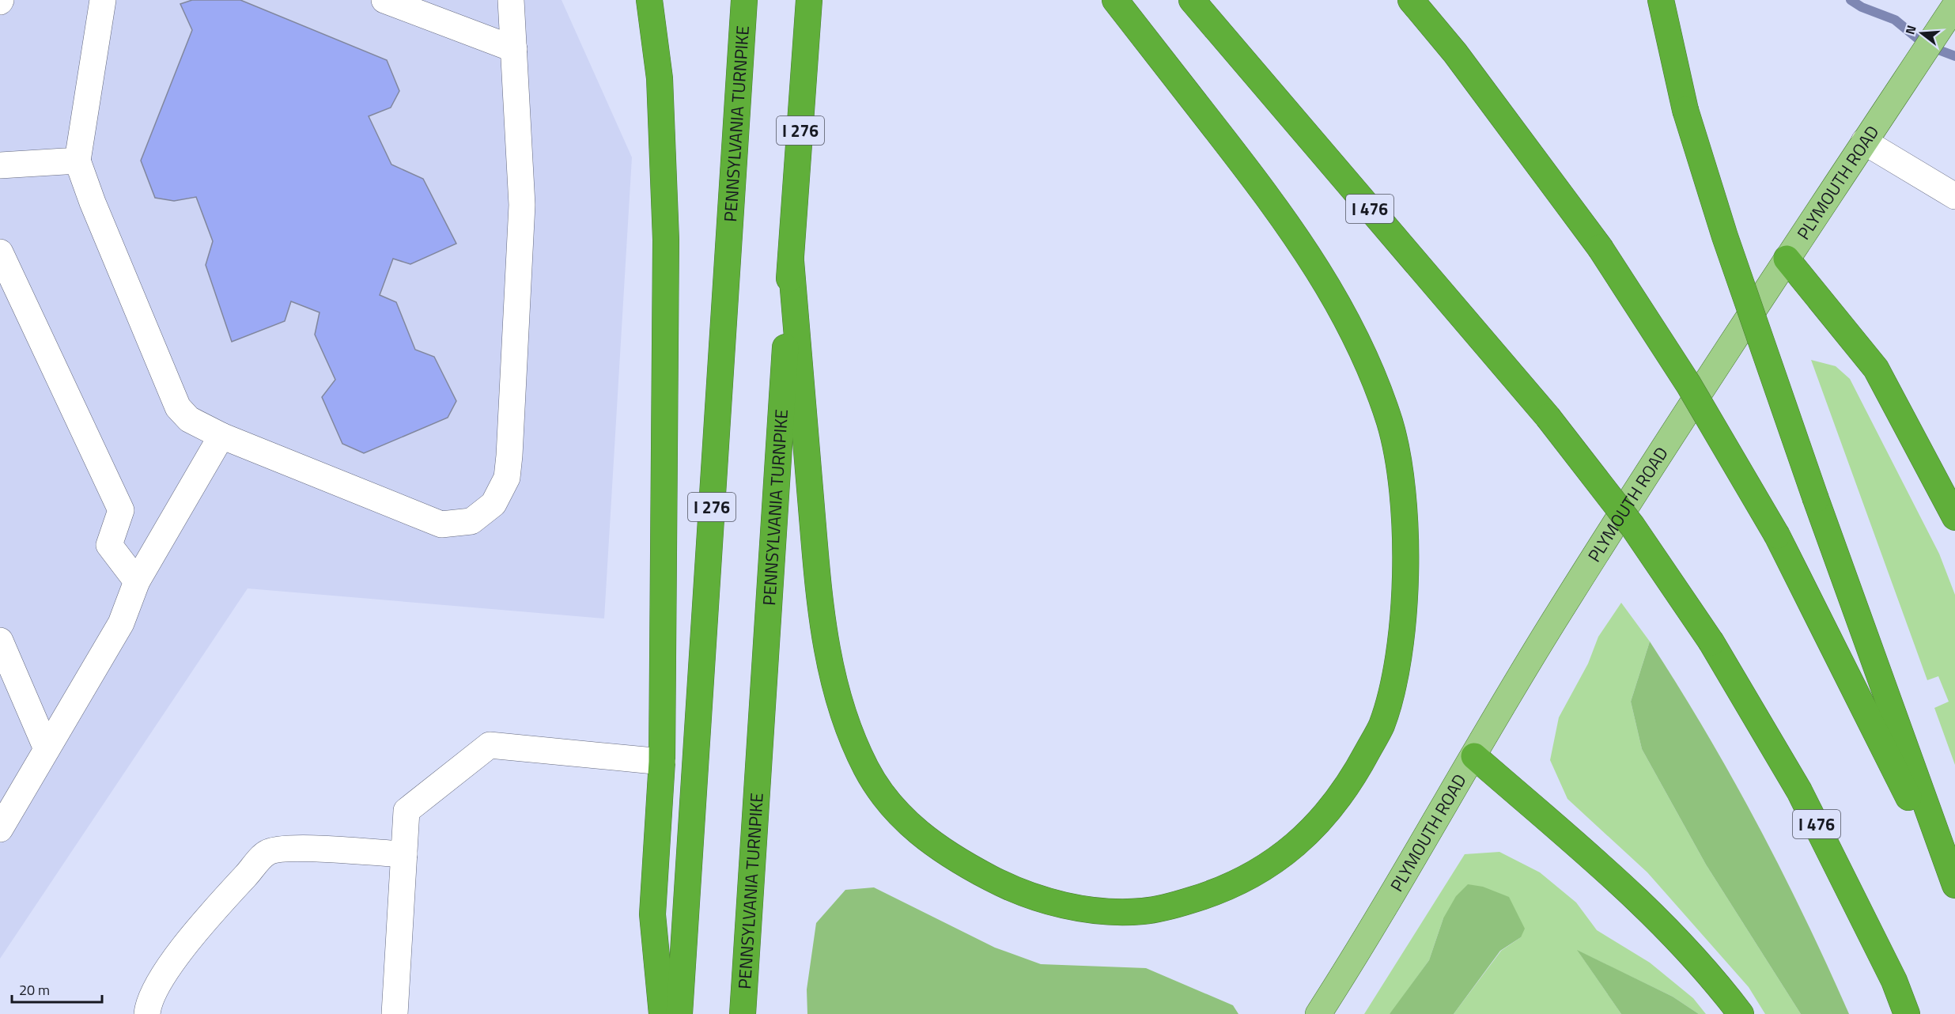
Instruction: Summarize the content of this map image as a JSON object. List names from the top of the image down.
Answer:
{
  "streets": {
    "highway": ["PENNSYLVANIA TURNPIKE", "I 276", "I 476"],
    "main road": ["PLYMOUTH ROAD"]
  },
  "scale_bar": "20 m",
  "north": "left"
}
